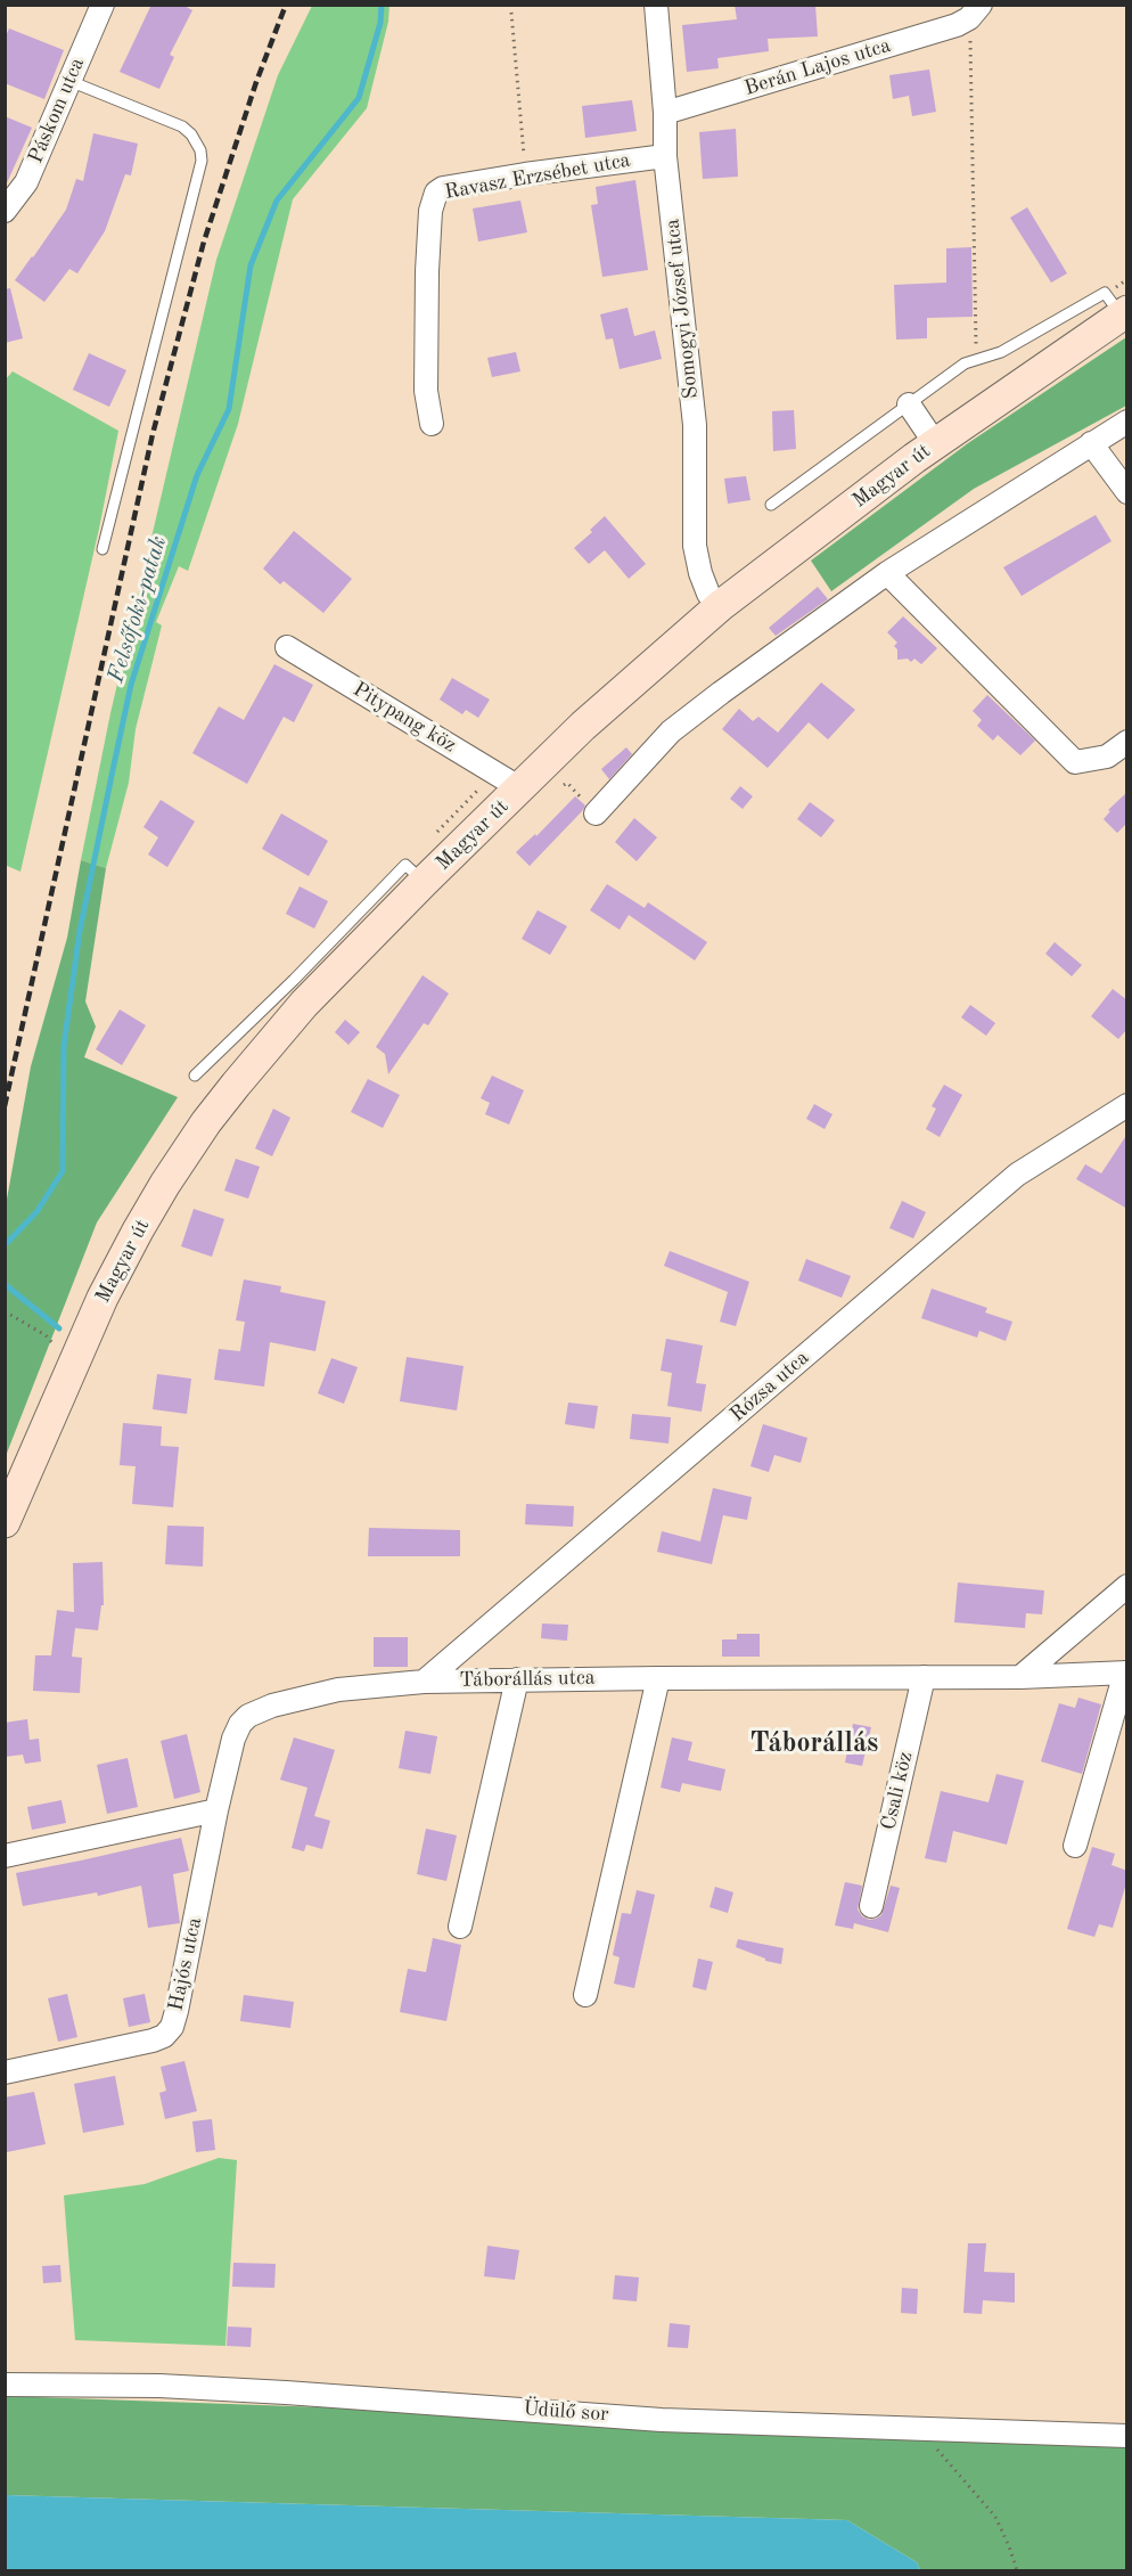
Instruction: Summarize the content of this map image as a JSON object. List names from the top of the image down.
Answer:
{
  "streets": {
    "street": [
      "Berán Lajos utca",
      "Páskom utca",
      "Ravasz Erzsébet utca",
      "Somogyi József utca",
      "Magyar út",
      "Pitypang köz",
      "Rózsa utca",
      "Táborállás utca",
      "Csali köz",
      "Hajós utca",
      "Üdülő sor"
    ]
  },
  "crossings": [
    ["Berán Lajos utca", "Somogyi József utca"],
    ["Ravasz Erzsébet utca", "Somogyi József utca"],
    ["Somogyi József utca", "Magyar út"],
    ["Magyar út", "Pitypang köz"],
    ["Rózsa utca", "Táborállás utca"],
    ["Táborállás utca", "Csali köz"],
    ["Táborállás utca", "Hajós utca"]
  ],
  "districts": ["Táborállás"],
  "water": ["Felsőfoki-patak"]
}
